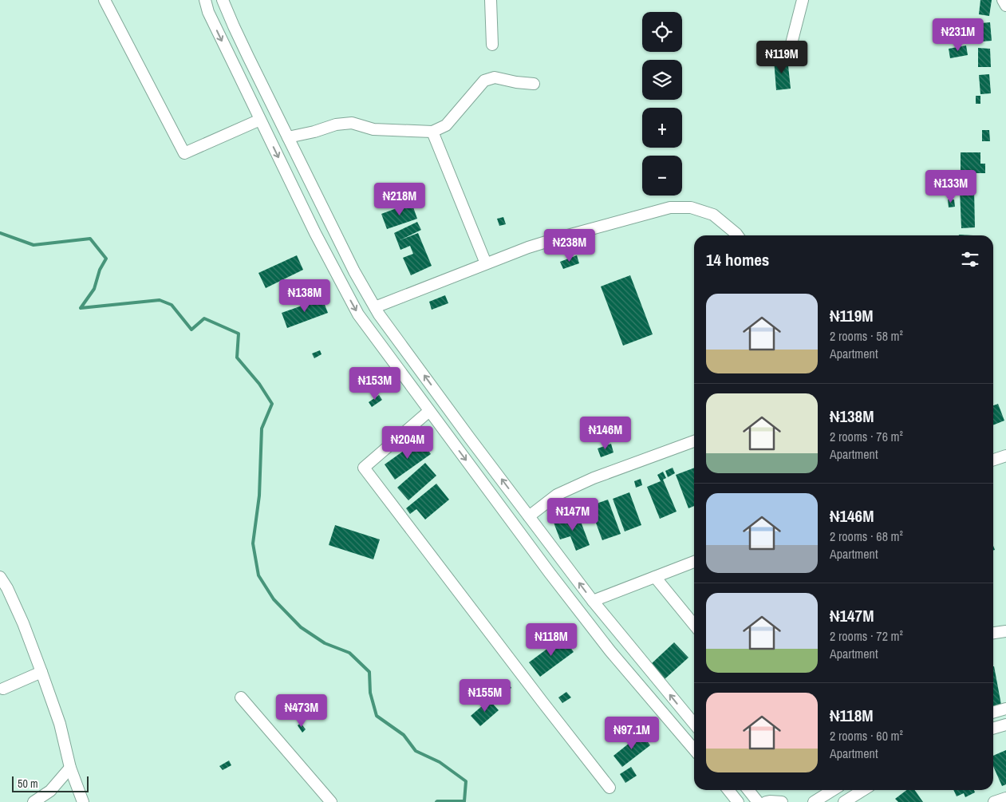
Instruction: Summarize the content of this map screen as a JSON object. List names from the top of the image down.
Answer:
{
  "scale_bar": "50 m",
  "page": {
    "map_buttons": ["+", "−"],
    "price": [
      "₦231M",
      "₦119M",
      "₦133M",
      "₦218M",
      "₦238M",
      "₦138M",
      "₦153M",
      "₦146M",
      "₦204M",
      "₦147M",
      "₦118M",
      "₦155M",
      "₦473M",
      "₦97.1M"
    ],
    "heading": "14 homes",
    "list": [
      {
        "name": "₦119M",
        "note": "2 rooms · 58 m² · Apartment"
      },
      {
        "name": "₦138M",
        "note": "2 rooms · 76 m² · Apartment"
      },
      {
        "name": "₦146M",
        "note": "2 rooms · 68 m² · Apartment"
      },
      {
        "name": "₦147M",
        "note": "2 rooms · 72 m² · Apartment"
      },
      {
        "name": "₦118M",
        "note": "2 rooms · 60 m² · Apartment"
      }
    ],
    "scale": "50 m"
  }
}
